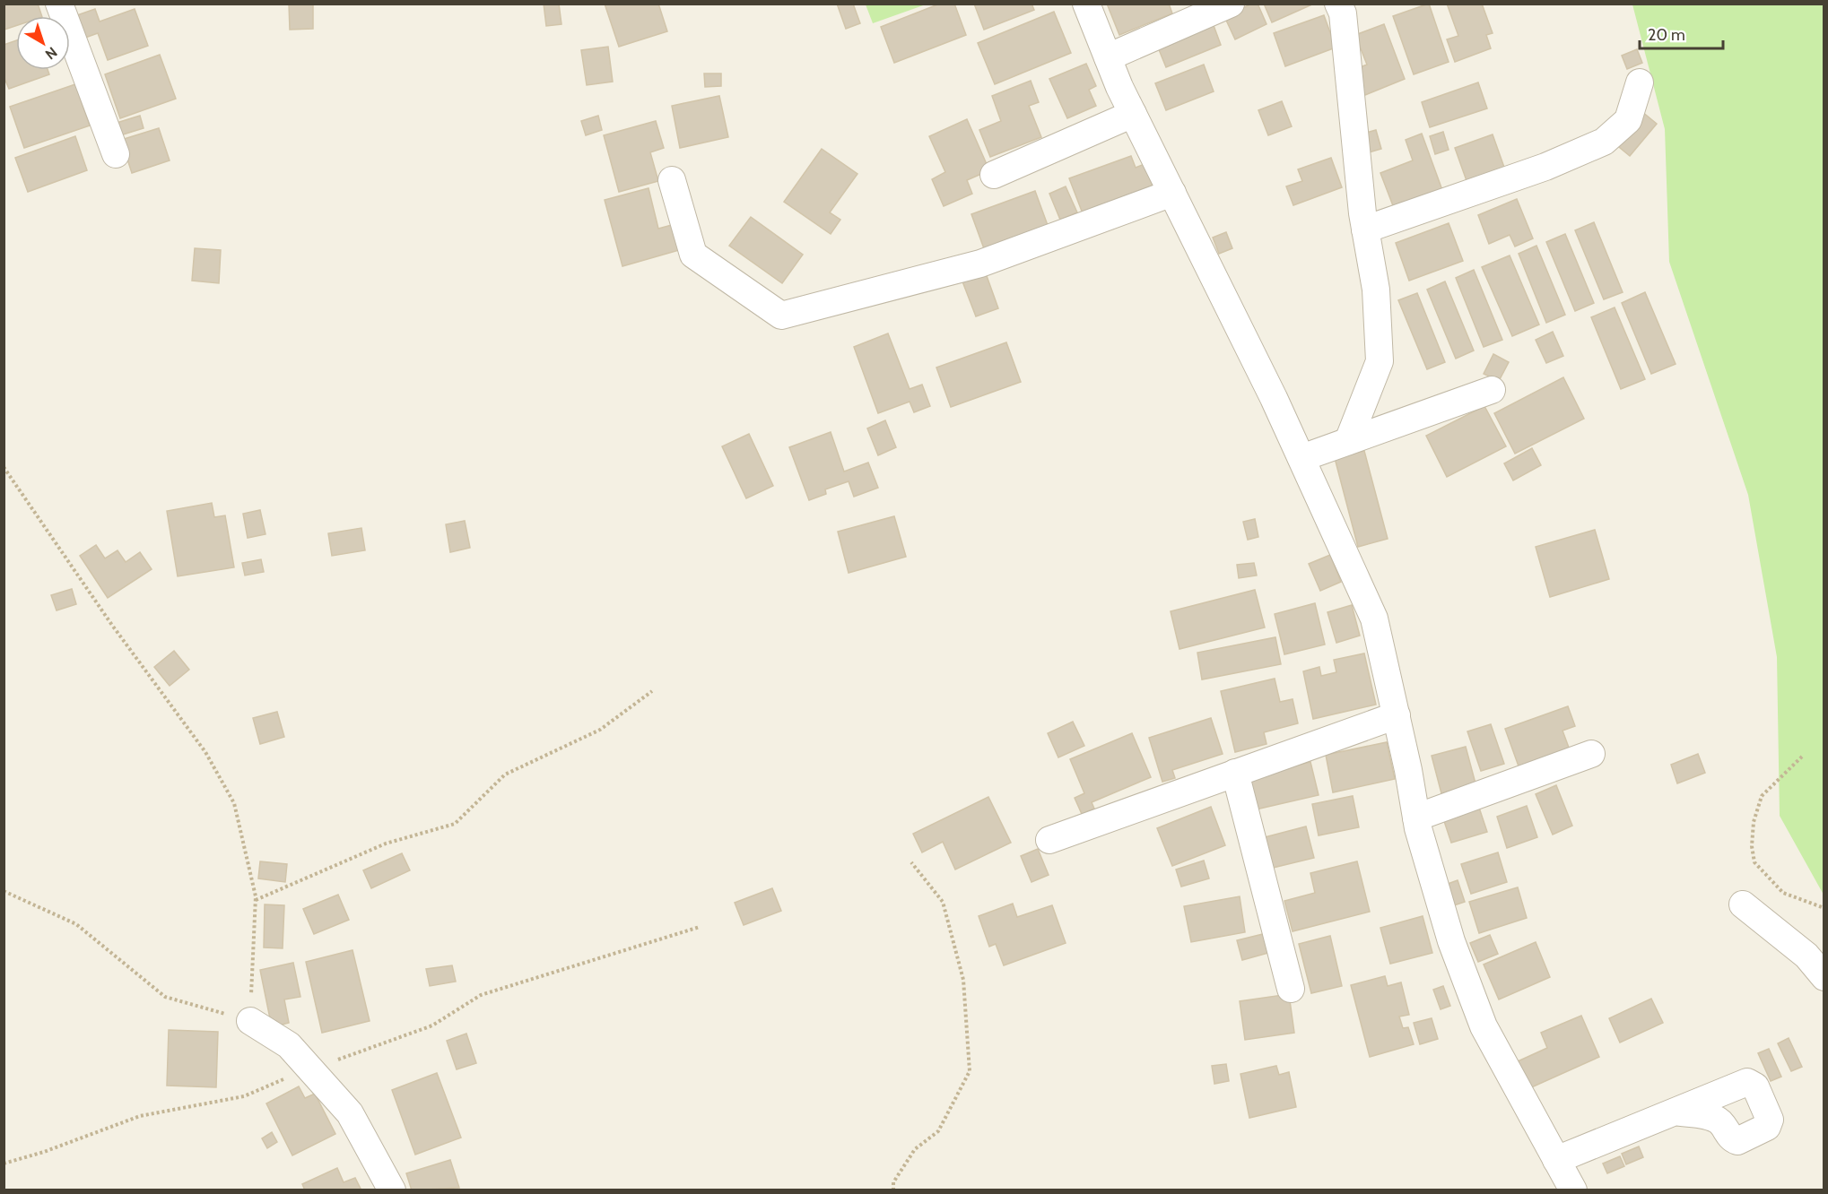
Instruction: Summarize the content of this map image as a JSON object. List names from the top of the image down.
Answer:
{
  "scale_bar": "20 m",
  "north": "bottom right"
}
